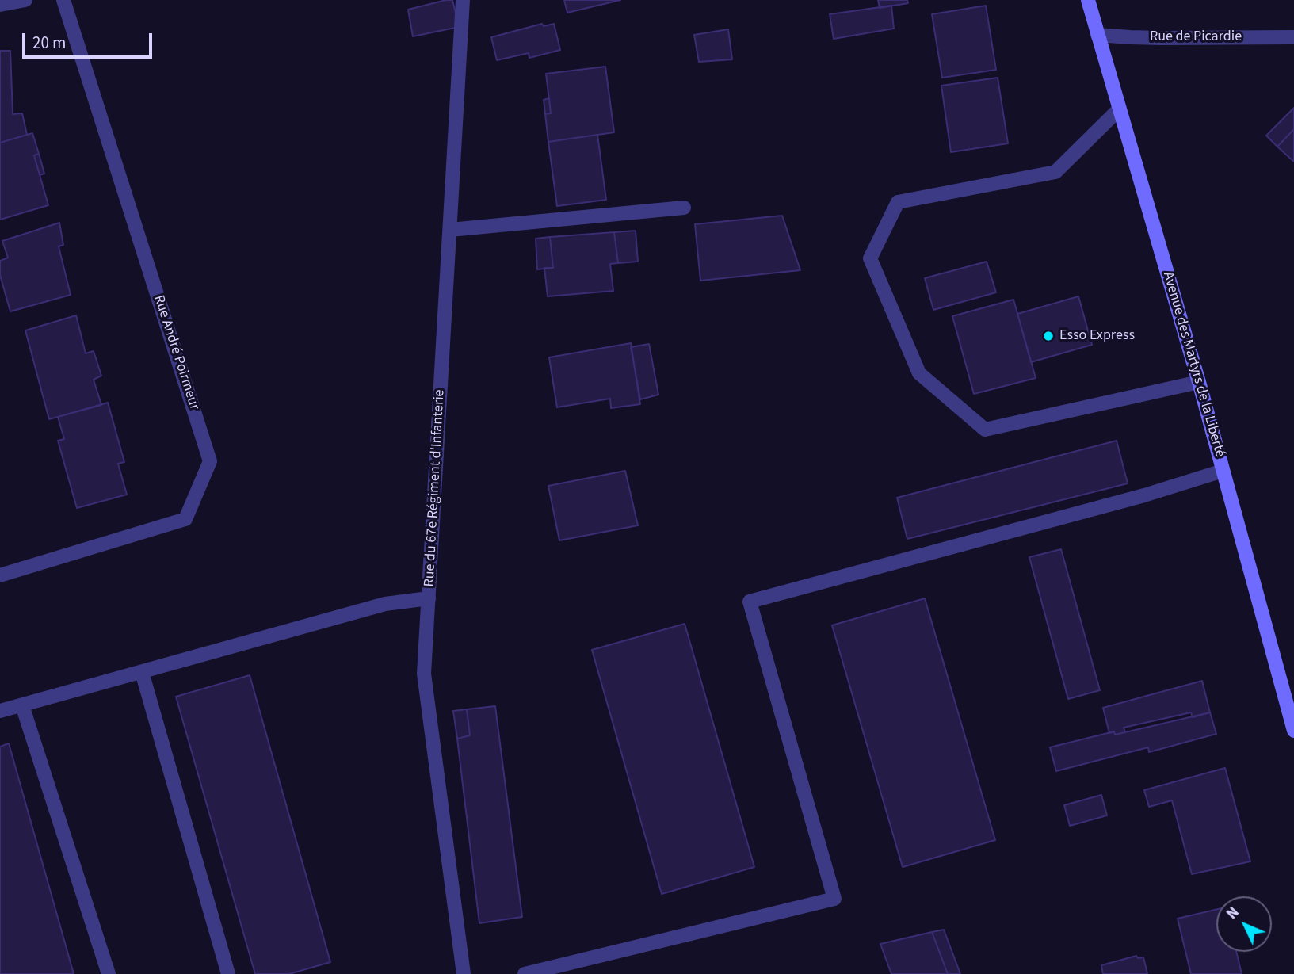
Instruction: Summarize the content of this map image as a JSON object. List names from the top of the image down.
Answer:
{
  "streets": {
    "street": [
      "Rue de Picardie",
      "Rue André Poirmeur",
      "Avenue des Martyrs de la Liberté",
      "Rue du 67e Régiment d'Infanterie"
    ]
  },
  "crossings": [
    ["Rue de Picardie", "Avenue des Martyrs de la Liberté"]
  ],
  "places": ["Esso Express"],
  "scale_bar": "20 m",
  "north": "top left"
}
